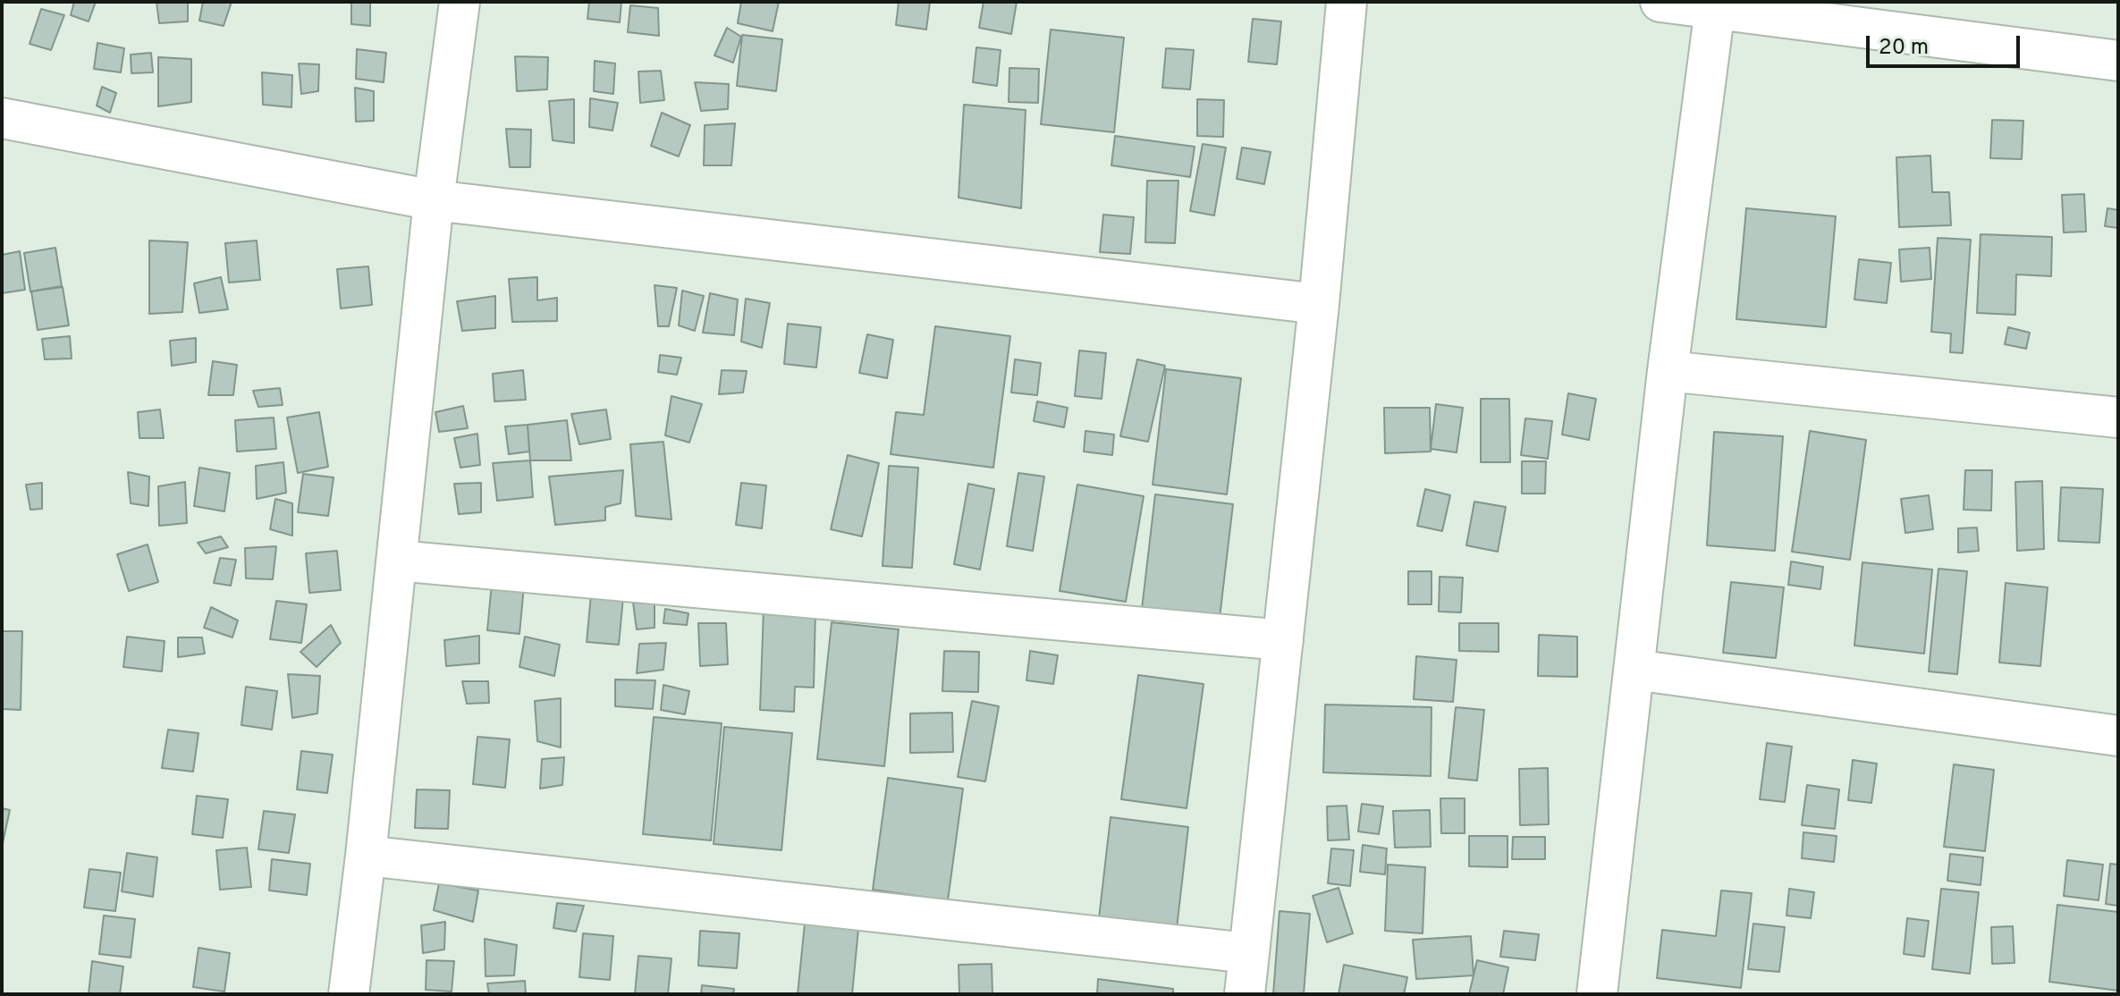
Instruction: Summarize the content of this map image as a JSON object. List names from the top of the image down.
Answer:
{
  "scale_bar": "20 m"
}
